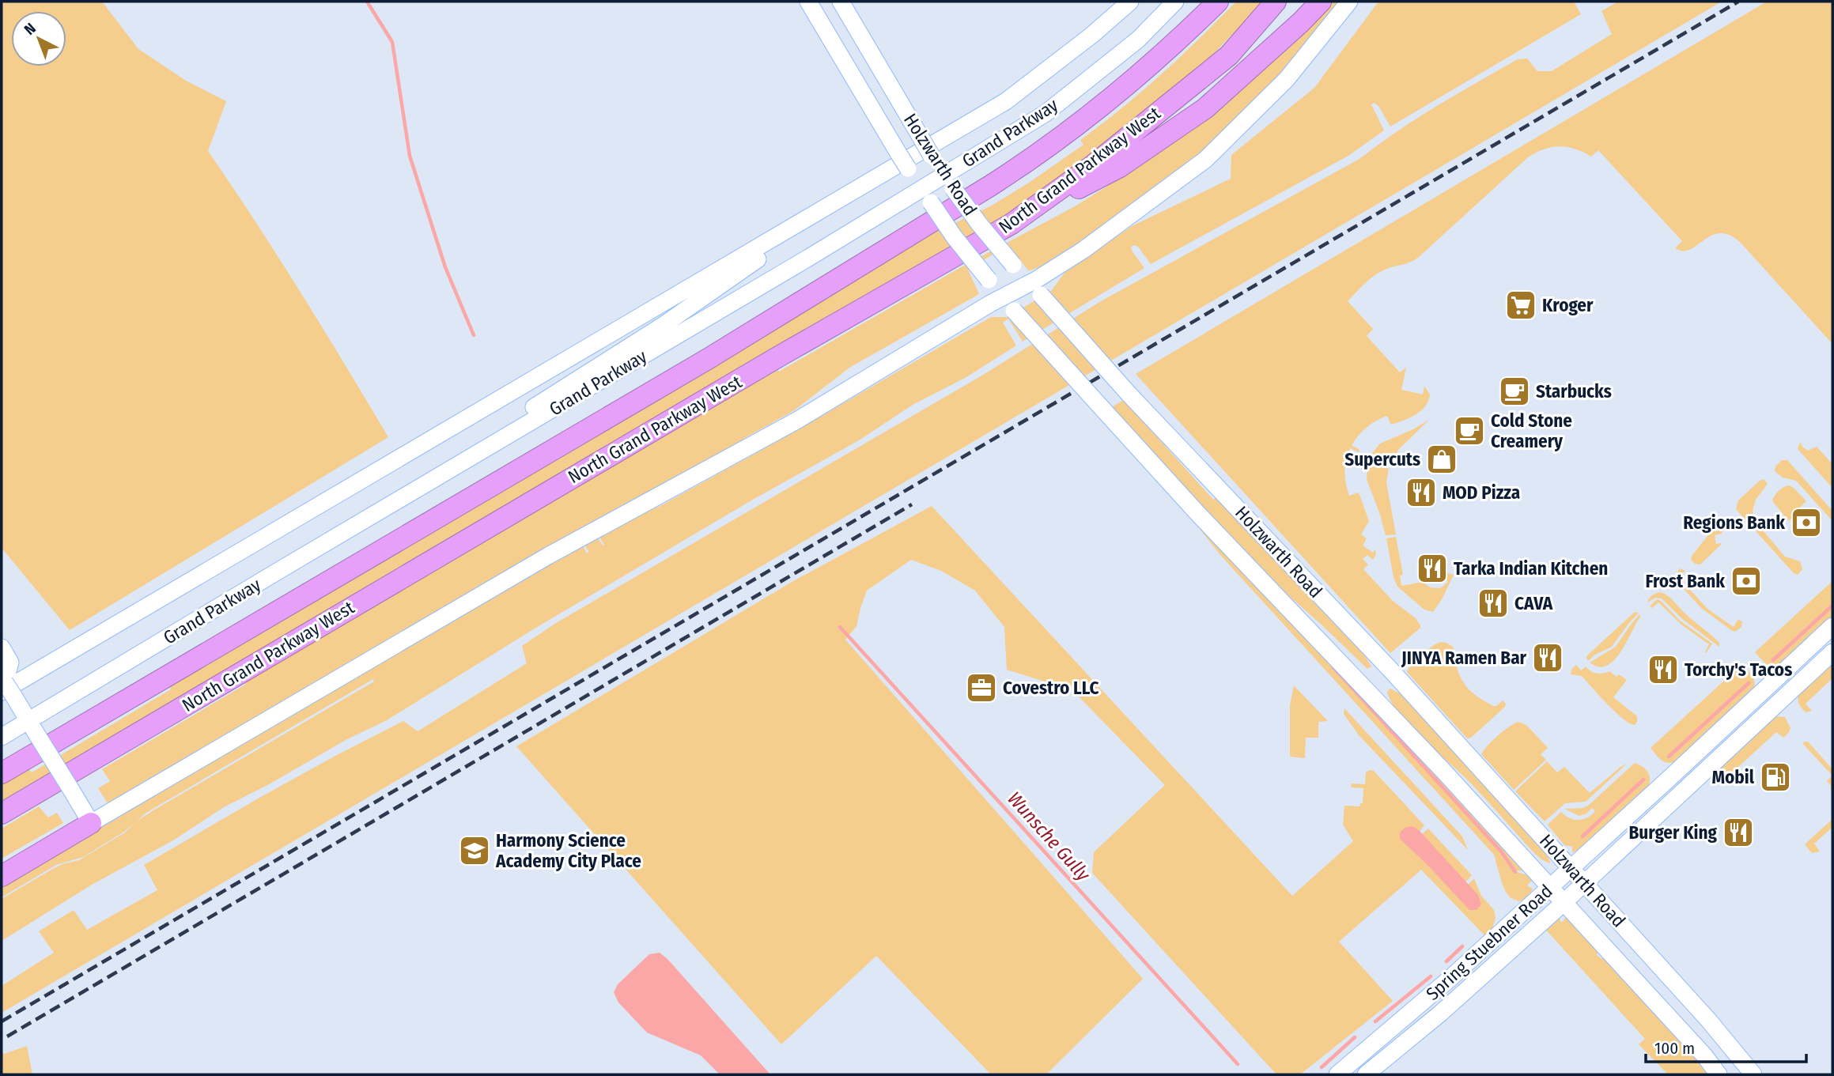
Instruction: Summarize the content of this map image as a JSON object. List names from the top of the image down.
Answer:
{
  "streets": {
    "highway": ["North Grand Parkway West"],
    "main road": ["Grand Parkway", "Holzwarth Road", "Spring Stuebner Road"]
  },
  "crossings": [
    ["Grand Parkway", "Holzwarth Road"],
    ["Holzwarth Road", "Spring Stuebner Road"]
  ],
  "water": ["Wunsche Gully"],
  "places": {
    "supermarket": ["Kroger"],
    "cafe": ["Starbucks", "Cold Stone Creamery"],
    "shop": ["Supercuts"],
    "restaurant": [
      "MOD Pizza",
      "Tarka Indian Kitchen",
      "CAVA",
      "JINYA Ramen Bar",
      "Torchy's Tacos",
      "Burger King"
    ],
    "bank": ["Regions Bank", "Frost Bank"],
    "office": ["Covestro LLC"],
    "fuel station": ["Mobil"],
    "school or university": ["Harmony Science Academy City Place"]
  },
  "scale_bar": "100 m",
  "north": "top left"
}
